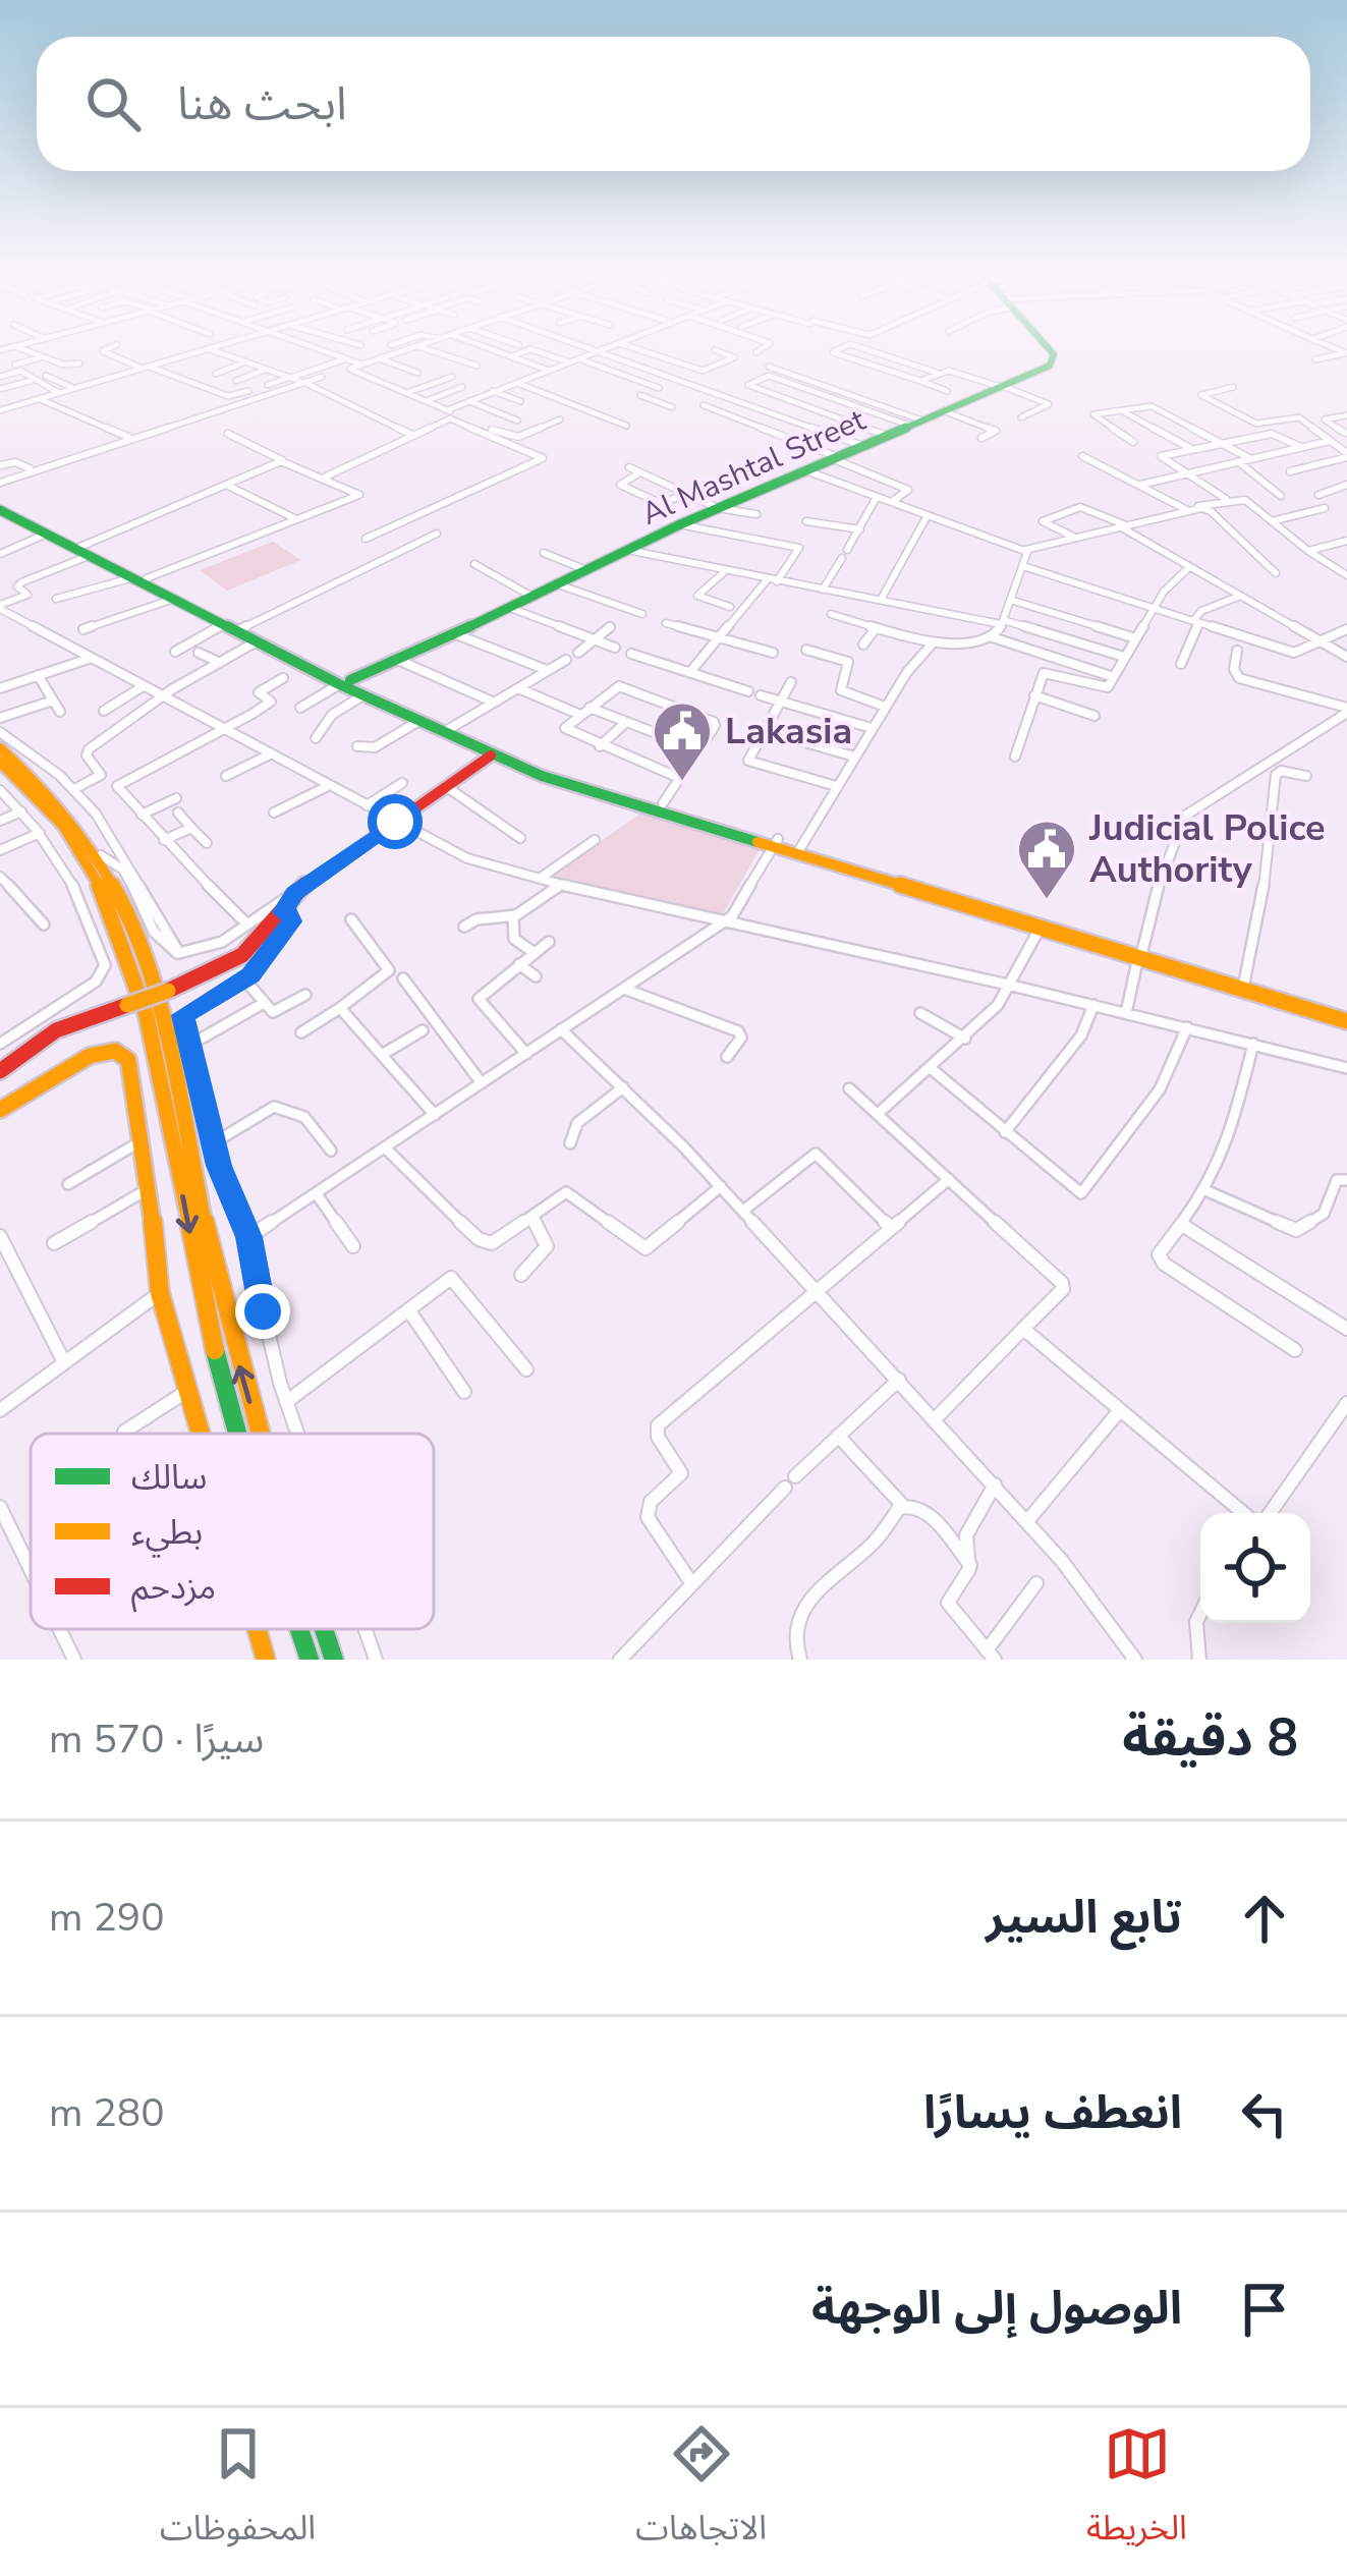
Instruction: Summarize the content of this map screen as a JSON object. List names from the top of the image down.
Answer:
{
  "streets": {
    "main road": ["Al Mashtal Street"]
  },
  "places": {
    "public building": ["Lakasia", "Judicial Police Authority"]
  },
  "legend": ["سالك", "بطيء", "مزدحم"],
  "page": {
    "search": "ابحث هنا",
    "heading": ["8 دقيقة", "سيرًا · 570 m"],
    "list": [
      ["تابع السير", "290 m"],
      ["انعطف يسارًا", "280 m"],
      "الوصول إلى الوجهة"
    ],
    "nav": ["الخريطة", "الاتجاهات", "المحفوظات"]
  }
}
